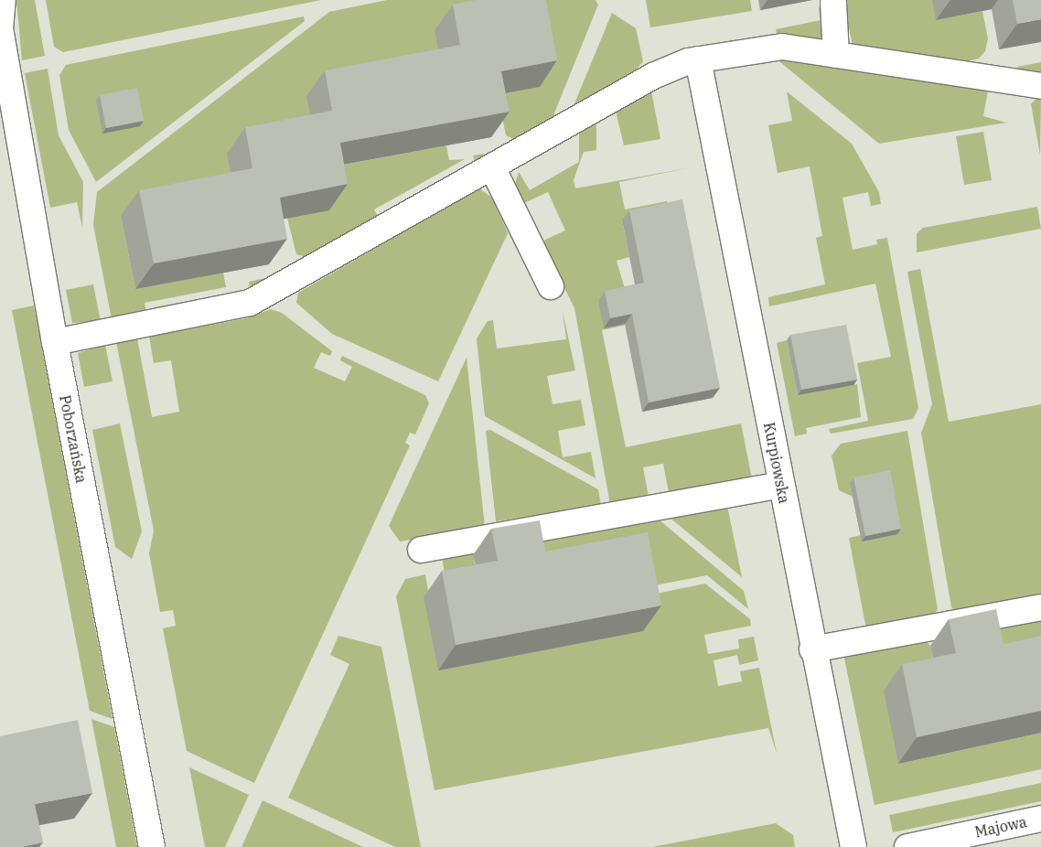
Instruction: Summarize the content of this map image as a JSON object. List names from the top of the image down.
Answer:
{
  "streets": {
    "street": ["Poborzańska", "Kurpiowska", "Majowa"]
  }
}
